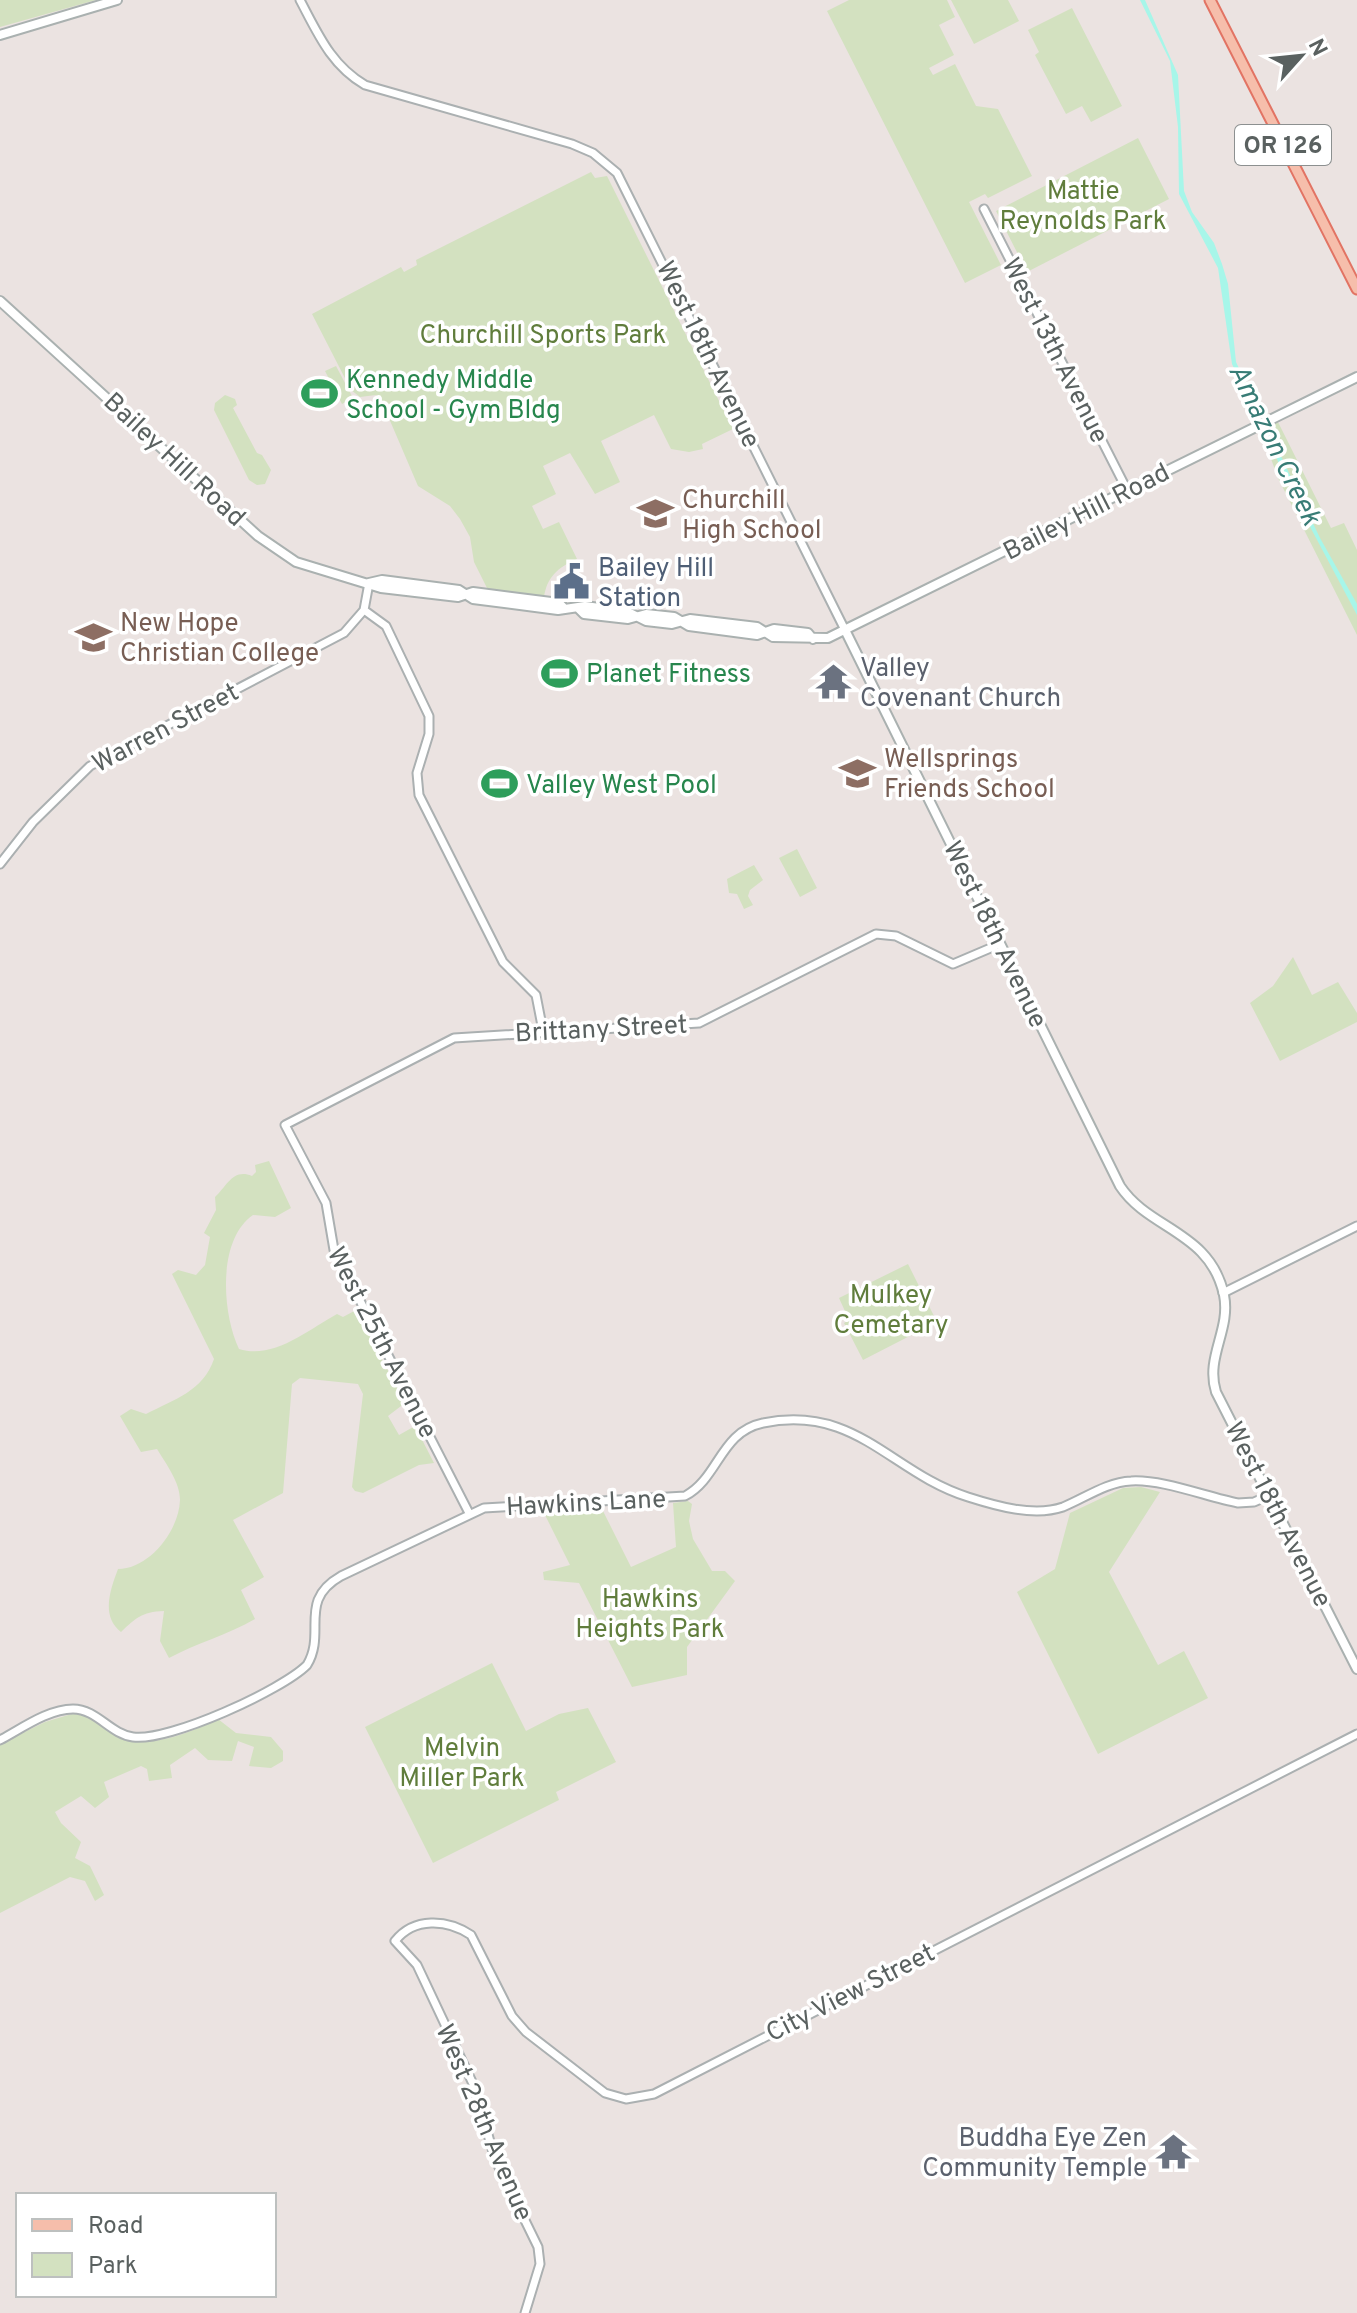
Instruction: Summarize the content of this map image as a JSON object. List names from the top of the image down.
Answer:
{
  "streets": {
    "main road": ["OR 126", "West 18th Avenue", "Bailey Hill Road"],
    "street": [
      "West 13th Avenue",
      "Warren Street",
      "Brittany Street",
      "West 25th Avenue",
      "Hawkins Lane",
      "City View Street",
      "West 28th Avenue"
    ]
  },
  "crossings": [
    ["West 13th Avenue", "Bailey Hill Road"],
    ["West 18th Avenue", "Bailey Hill Road"],
    ["West 18th Avenue", "Brittany Street"],
    ["West 18th Avenue", "Hawkins Lane"],
    ["Brittany Street", "West 25th Avenue"],
    ["West 25th Avenue", "Hawkins Lane"],
    ["City View Street", "West 28th Avenue"]
  ],
  "water": ["Amazon Creek"],
  "parks": [
    "Mattie Reynolds Park",
    "Churchill Sports Park",
    "Mulkey Cemetary",
    "Hawkins Heights Park",
    "Melvin Miller Park"
  ],
  "places": {
    "sports": ["Kennedy Middle School - Gym Bldg", "Planet Fitness", "Valley West Pool"],
    "school or university": ["Churchill High School", "New Hope Christian College", "Wellsprings Friends School"],
    "public building": ["Bailey Hill Station"],
    "temple": ["Valley Covenant Church", "Buddha Eye Zen Community Temple"]
  },
  "legend": ["Road", "Park"],
  "north": "top right"
}
